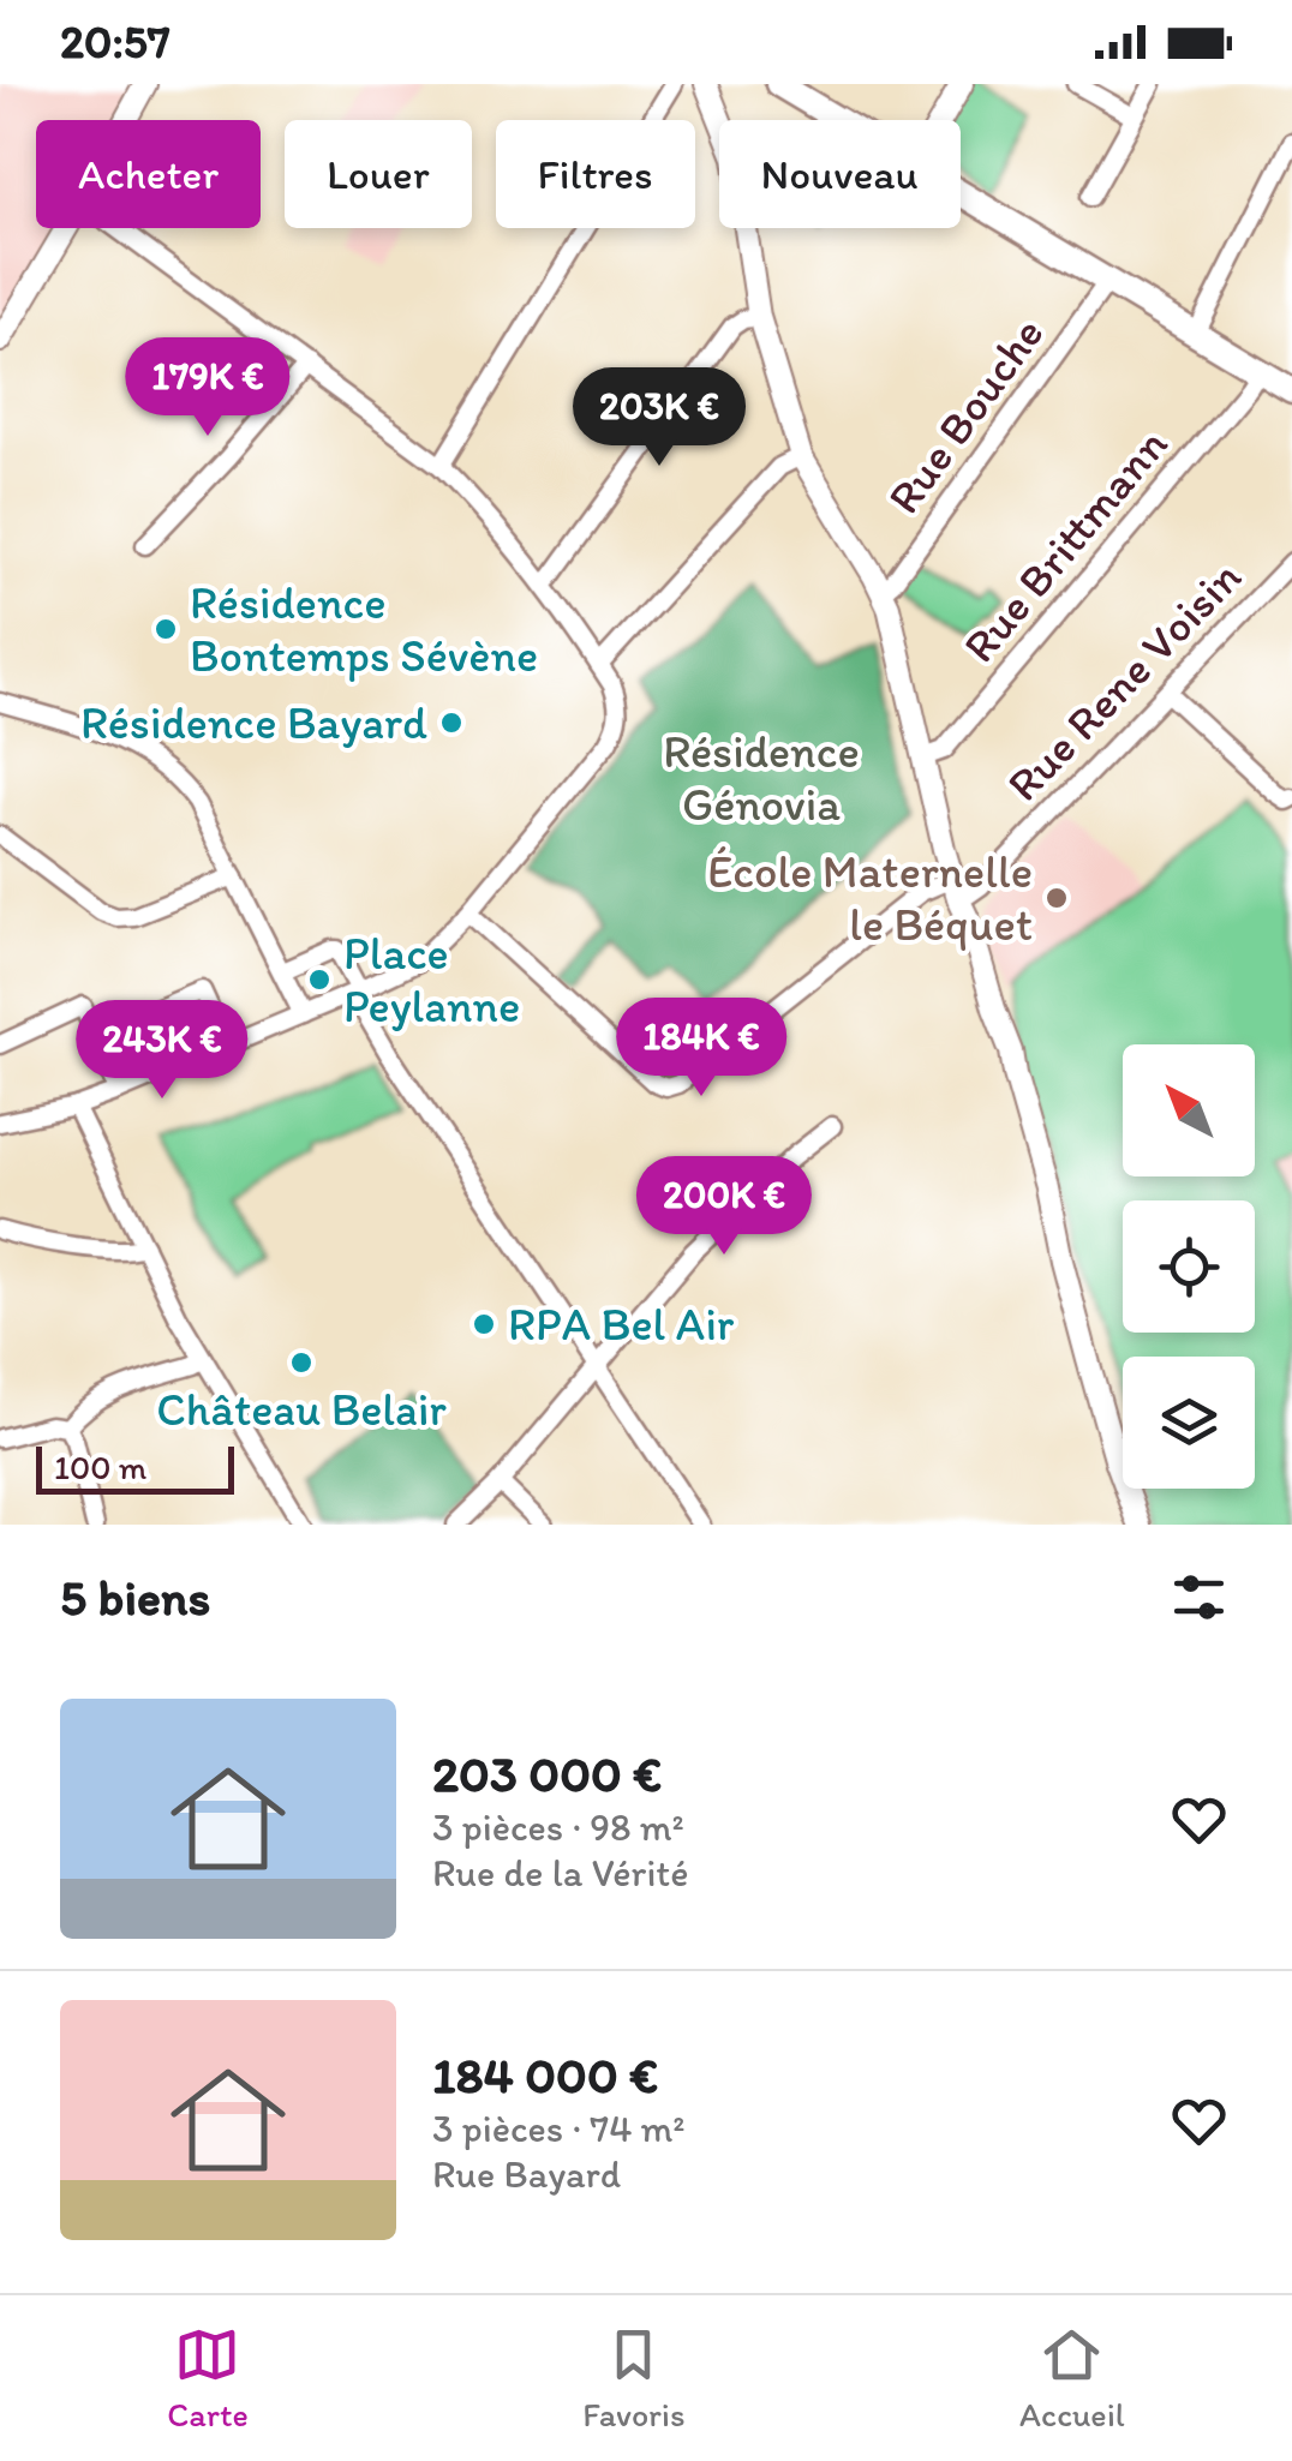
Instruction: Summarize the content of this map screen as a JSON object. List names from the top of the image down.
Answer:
{
  "streets": {
    "street": ["Rue Bouche", "Rue Brittmann", "Rue Rene Voisin"]
  },
  "parks": ["Résidence Génovia"],
  "places": [
    "Résidence Bontemps Sévène",
    "Résidence Bayard",
    "École Maternelle le Béquet",
    "Place Peylanne",
    "RPA Bel Air",
    "Château Belair"
  ],
  "scale_bar": "100 m",
  "north": "top left",
  "page": {
    "status": "20:57",
    "chip": [
      "Acheter",
      "Louer",
      "Filtres",
      "Nouveau"
    ],
    "price": [
      "179K €",
      "203K €",
      "184K €",
      "243K €",
      "200K €"
    ],
    "scale": "100 m",
    "heading": "5 biens",
    "list": [
      {
        "name": "203 000 €",
        "note": "3 pièces · 98 m² · Rue de la Vérité"
      },
      {
        "name": "184 000 €",
        "note": "3 pièces · 74 m² · Rue Bayard"
      }
    ],
    "tabs": ["Carte", "Favoris", "Accueil"]
  }
}
